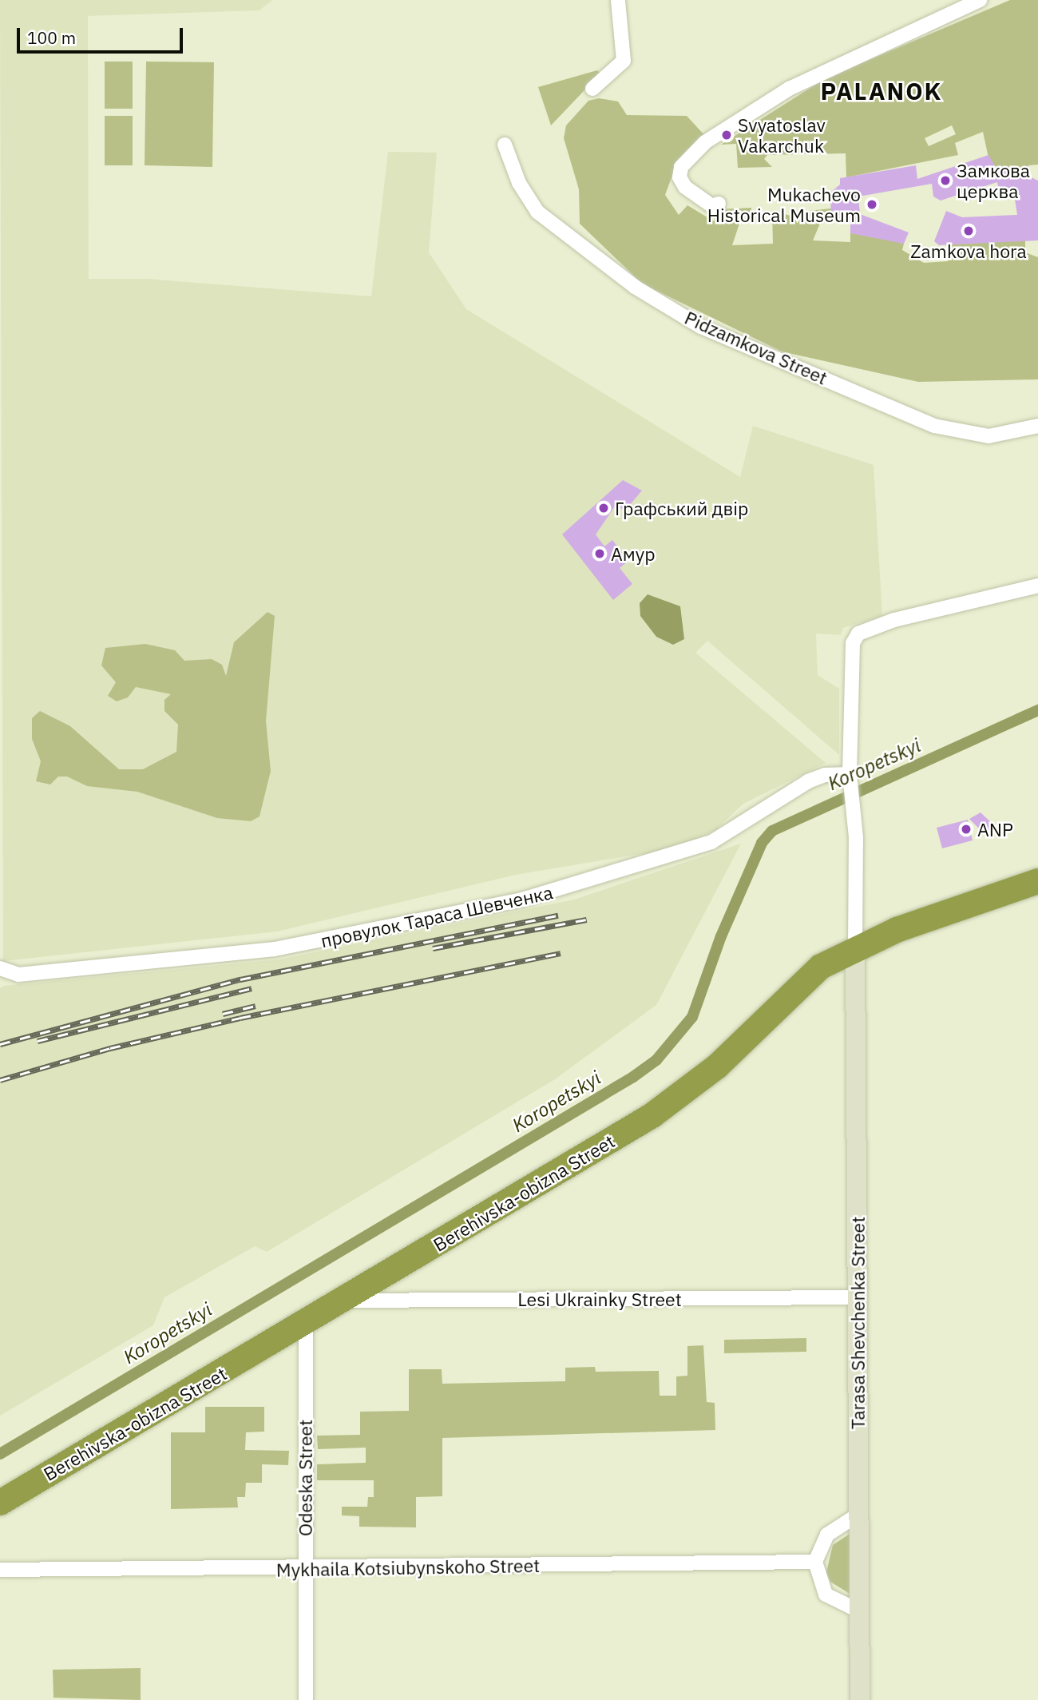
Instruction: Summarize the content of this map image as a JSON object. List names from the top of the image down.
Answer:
{
  "streets": {
    "highway": ["Berehivska-obizna Street"],
    "street": [
      "Pidzamkova Street",
      "провулок Тараса Шевченка",
      "Lesi Ukrainky Street",
      "Tarasa Shevchenka Street",
      "Odeska Street",
      "Mykhaila Kotsiubynskoho Street"
    ]
  },
  "crossings": [
    ["Berehivska-obizna Street", "Lesi Ukrainky Street"],
    ["Berehivska-obizna Street", "Tarasa Shevchenka Street"],
    ["Berehivska-obizna Street", "Odeska Street"],
    ["Lesi Ukrainky Street", "Tarasa Shevchenka Street"],
    ["Odeska Street", "Mykhaila Kotsiubynskoho Street"]
  ],
  "districts": ["PALANOK"],
  "water": ["Koropetskyi"],
  "places": [
    "Svyatoslav Vakarchuk",
    "Замкова церква",
    "Mukachevo Historical Museum",
    "Zamkova hora",
    "Графський двір",
    "Амур",
    "ANP"
  ],
  "scale_bar": "100 m"
}
